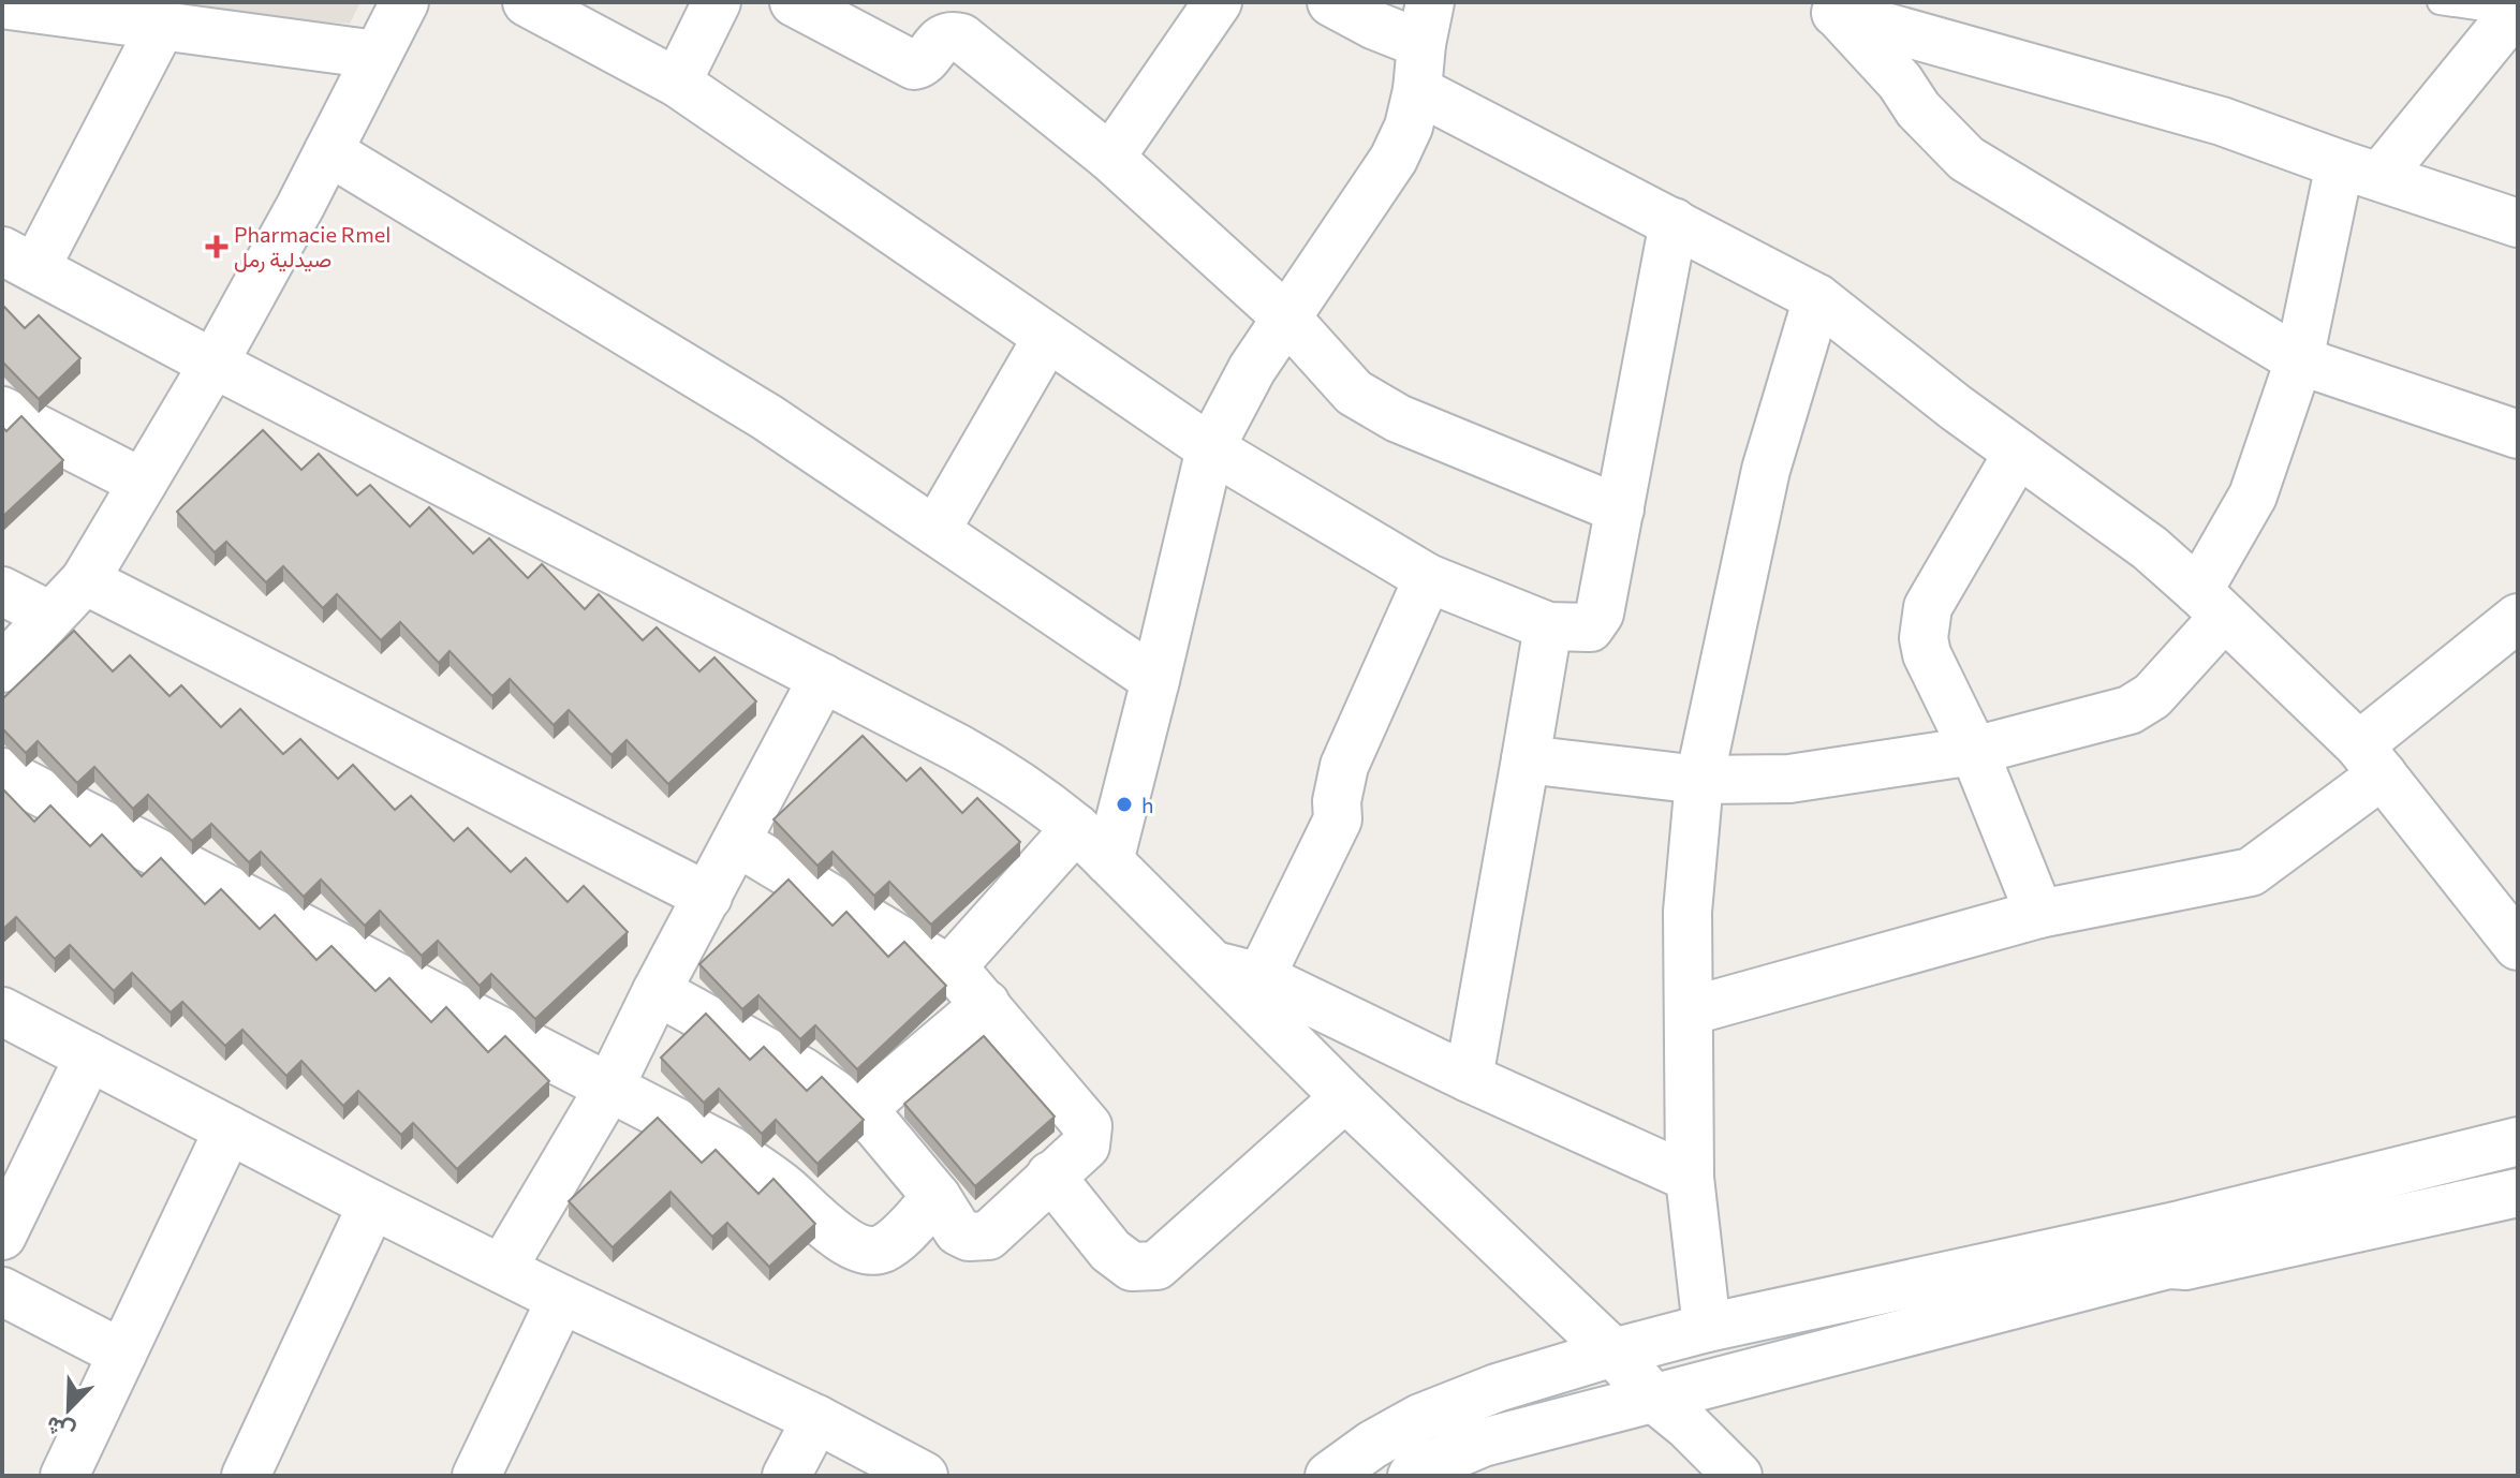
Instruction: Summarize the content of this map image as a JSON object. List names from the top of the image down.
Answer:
{
  "places": {
    "health": ["Pharmacie Rmel صيدلية رمل"],
    "other": ["h"]
  },
  "north": "bottom left"
}
